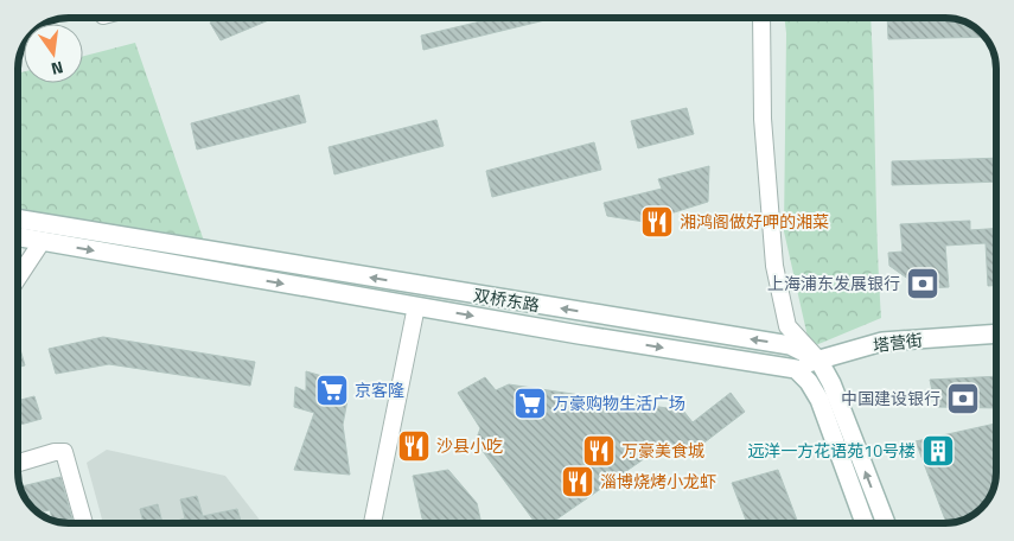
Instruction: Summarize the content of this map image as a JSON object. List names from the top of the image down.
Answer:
{
  "streets": {
    "street": ["双桥东路", "塔营街"]
  },
  "crossings": [
    ["双桥东路", "塔营街"]
  ],
  "places": {
    "restaurant": [
      "湘鸿阁做好呷的湘菜",
      "沙县小吃",
      "万豪美食城",
      "淄博烧烤小龙虾"
    ],
    "bank": ["上海浦东发展银行", "中国建设银行"],
    "supermarket": ["京客隆", "万豪购物生活广场"],
    "building": ["远洋一方花语苑10号楼"]
  },
  "north": "bottom"
}
